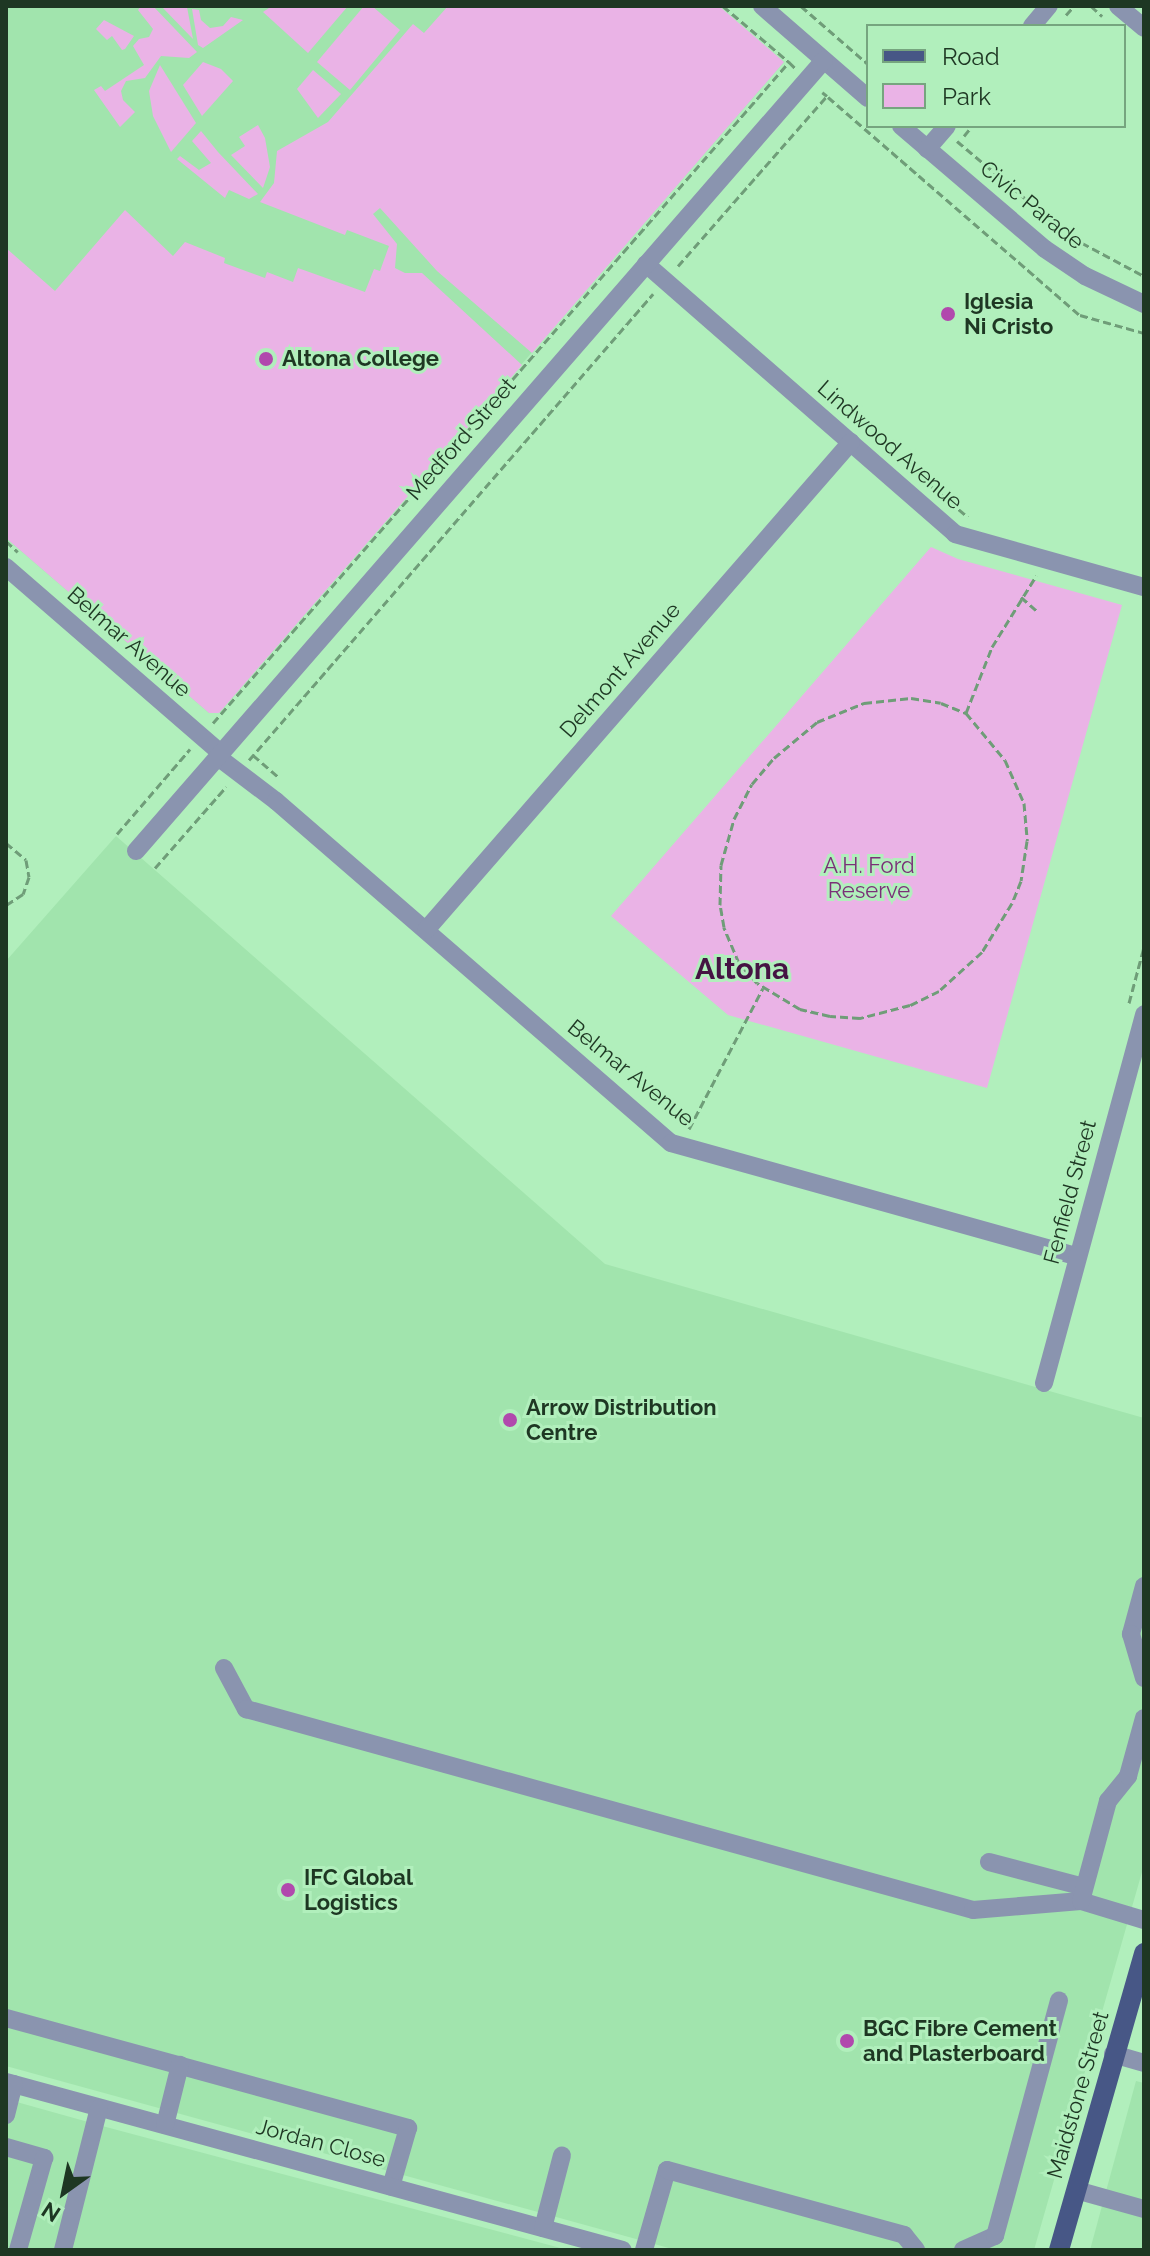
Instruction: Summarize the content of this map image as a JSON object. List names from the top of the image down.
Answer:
{
  "streets": {
    "main road": ["Maidstone Street"],
    "street": [
      "Civic Parade",
      "Medford Street",
      "Lindwood Avenue",
      "Belmar Avenue",
      "Delmont Avenue",
      "Fenfield Street",
      "Jordan Close"
    ]
  },
  "crossings": [
    ["Medford Street", "Lindwood Avenue"],
    ["Medford Street", "Belmar Avenue"],
    ["Lindwood Avenue", "Delmont Avenue"],
    ["Belmar Avenue", "Delmont Avenue"],
    ["Belmar Avenue", "Fenfield Street"]
  ],
  "districts": ["Altona"],
  "parks": ["A.H. Ford Reserve"],
  "places": [
    "Iglesia Ni Cristo",
    "Altona College",
    "Arrow Distribution Centre",
    "IFC Global Logistics",
    "BGC Fibre Cement and Plasterboard"
  ],
  "legend": ["Road", "Park"],
  "north": "bottom left"
}
